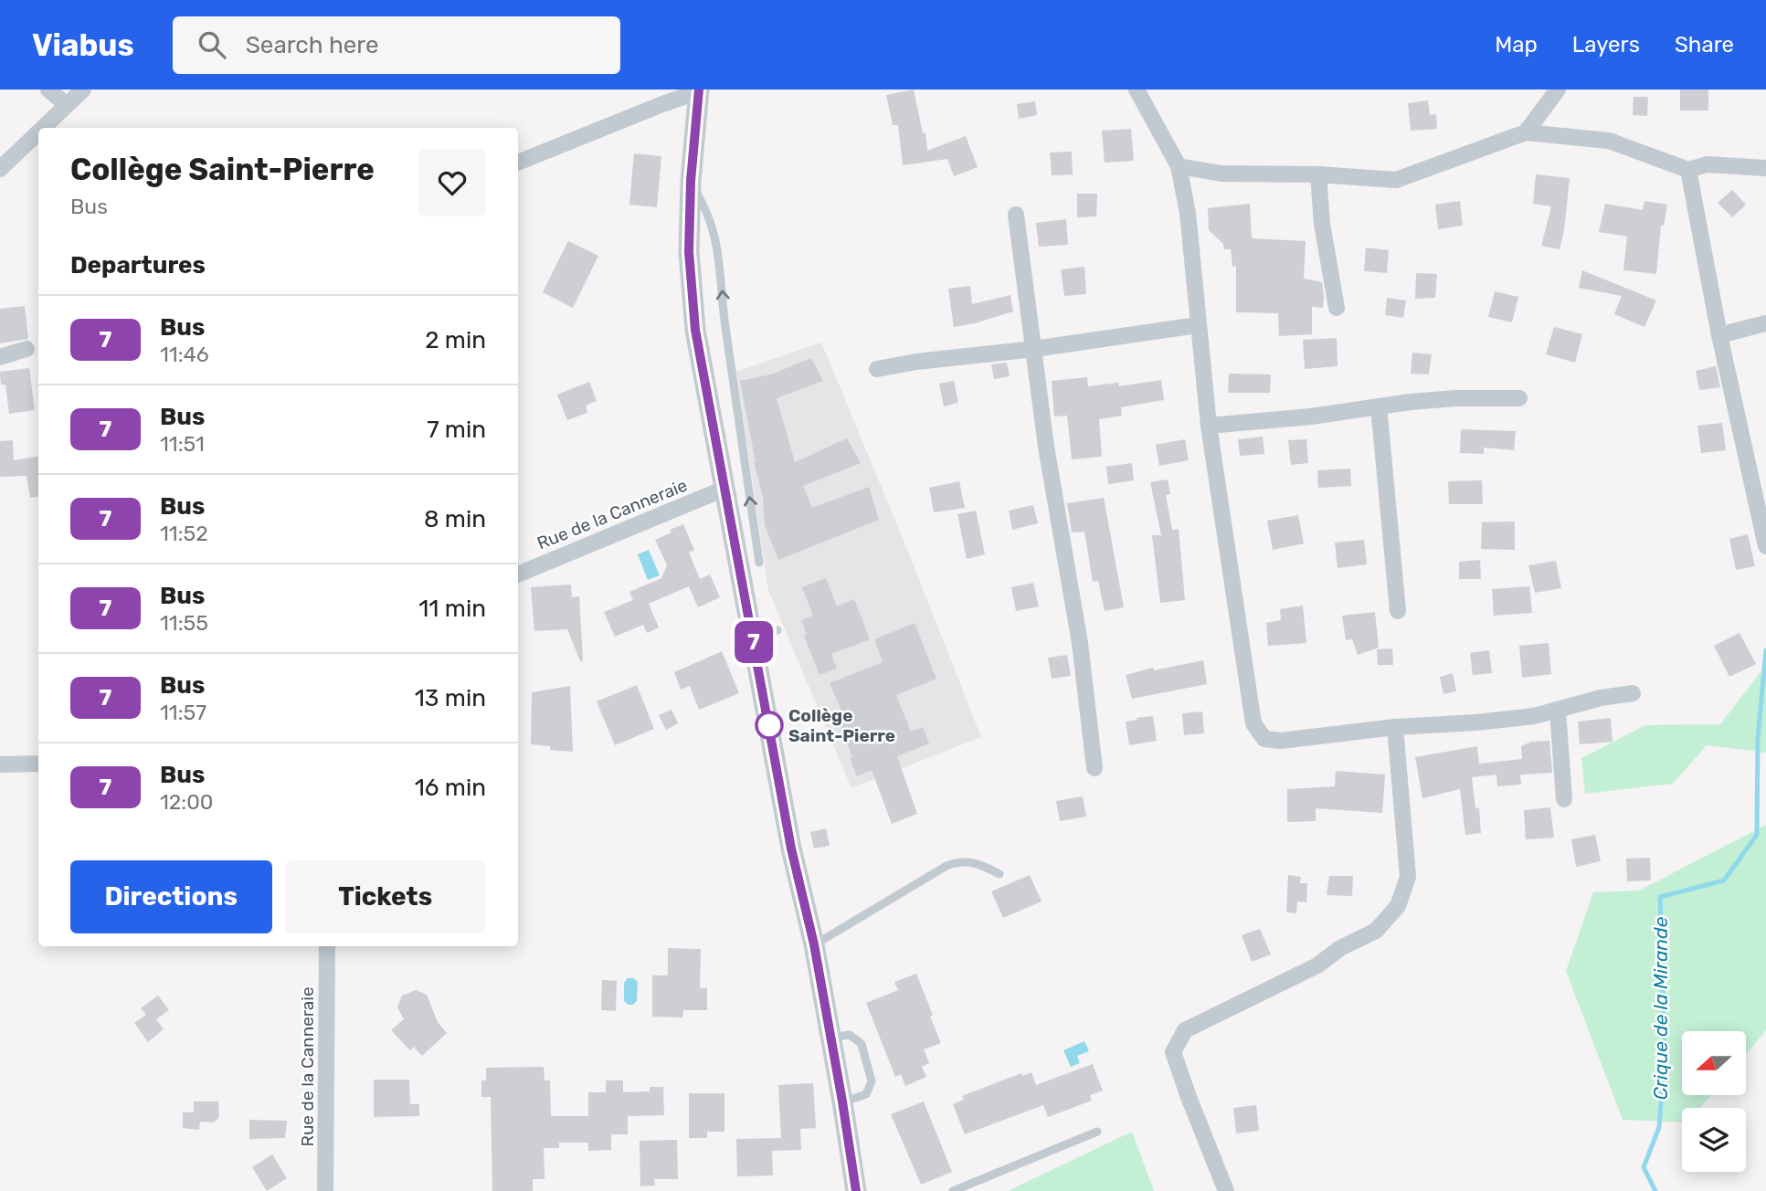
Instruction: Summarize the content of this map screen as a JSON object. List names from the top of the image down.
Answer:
{
  "streets": {
    "street": ["Rue de la Canneraie"]
  },
  "water": ["Crique de la Mirande"],
  "places": ["Collège Saint-Pierre"],
  "lines": ["bus line 7"],
  "north": "left",
  "page": {
    "header": "Viabus",
    "search": "Search here",
    "nav": ["Map", "Layers", "Share"],
    "on_map": "7",
    "heading": [
      ["Collège Saint-Pierre", "Bus"],
      "Departures"
    ],
    "list": [
      {
        "mark": "7",
        "name": "Bus",
        "note": "11:46",
        "value": "2 min"
      },
      {
        "mark": "7",
        "name": "Bus",
        "note": "11:51",
        "value": "7 min"
      },
      {
        "mark": "7",
        "name": "Bus",
        "note": "11:52",
        "value": "8 min"
      },
      {
        "mark": "7",
        "name": "Bus",
        "note": "11:55",
        "value": "11 min"
      },
      {
        "mark": "7",
        "name": "Bus",
        "note": "11:57",
        "value": "13 min"
      },
      {
        "mark": "7",
        "name": "Bus",
        "note": "12:00",
        "value": "16 min"
      }
    ],
    "buttons": ["Directions", "Tickets"]
  }
}
